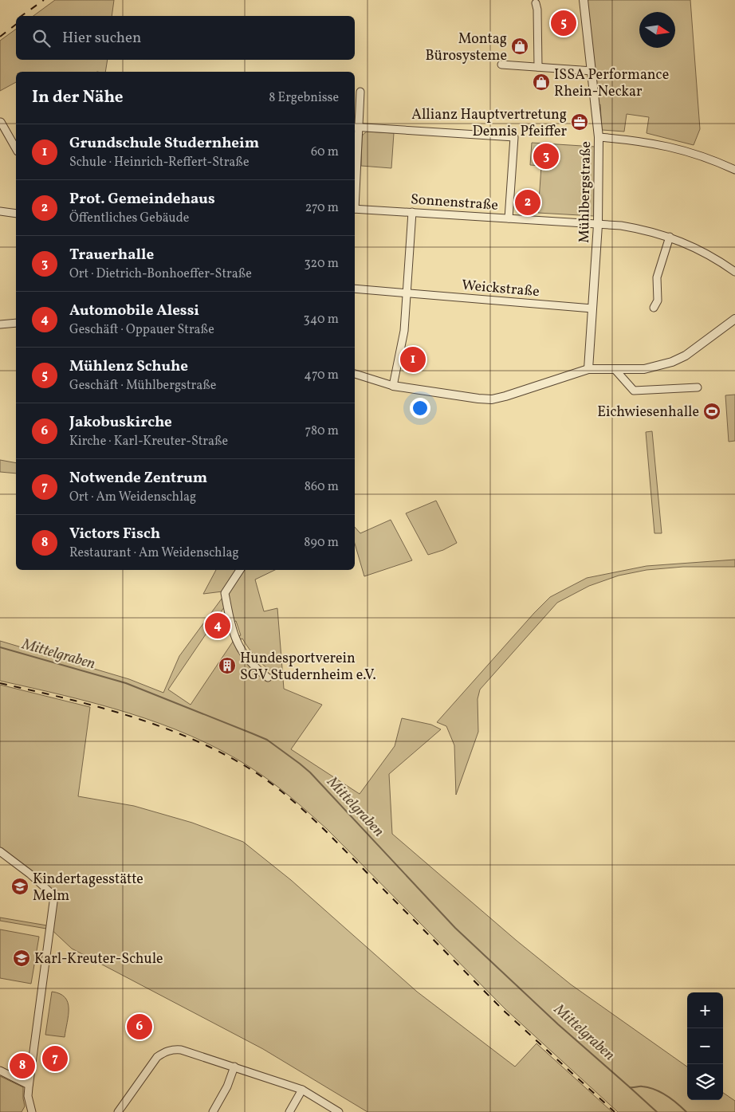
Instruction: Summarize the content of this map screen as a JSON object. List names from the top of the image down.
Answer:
{
  "streets": {
    "street": ["Mühlbergstraße", "Sonnenstraße", "Weickstraße"]
  },
  "crossings": [
    ["Mühlbergstraße", "Sonnenstraße"],
    ["Mühlbergstraße", "Weickstraße"]
  ],
  "water": ["Mittelgraben"],
  "places": {
    "shop": ["Montag Bürosysteme", "ISSA Performance Rhein-Neckar"],
    "office": ["Allianz Hauptvertretung Dennis Pfeiffer"],
    "sports": ["Eichwiesenhalle"],
    "building": ["Hundesportverein SGV Studernheim e.V."],
    "school or university": ["Kindertagesstätte Melm", "Karl-Kreuter-Schule"]
  },
  "north": "right",
  "page": {
    "pins": [
      "5",
      "3",
      "2",
      "1",
      "4",
      "6",
      "7",
      "8"
    ],
    "search": "Hier suchen",
    "heading": ["In der Nähe", "8 Ergebnisse"],
    "list": [
      {
        "mark": "1",
        "name": "Grundschule Studernheim",
        "note": "Schule · Heinrich-Reffert-Straße",
        "value": "60 m"
      },
      {
        "mark": "2",
        "name": "Prot. Gemeindehaus",
        "note": "Öffentliches Gebäude",
        "value": "270 m"
      },
      {
        "mark": "3",
        "name": "Trauerhalle",
        "note": "Ort · Dietrich-Bonhoeffer-Straße",
        "value": "320 m"
      },
      {
        "mark": "4",
        "name": "Automobile Alessi",
        "note": "Geschäft · Oppauer Straße",
        "value": "340 m"
      },
      {
        "mark": "5",
        "name": "Mühlenz Schuhe",
        "note": "Geschäft · Mühlbergstraße",
        "value": "470 m"
      },
      {
        "mark": "6",
        "name": "Jakobuskirche",
        "note": "Kirche · Karl-Kreuter-Straße",
        "value": "780 m"
      },
      {
        "mark": "7",
        "name": "Notwende Zentrum",
        "note": "Ort · Am Weidenschlag",
        "value": "860 m"
      },
      {
        "mark": "8",
        "name": "Victors Fisch",
        "note": "Restaurant · Am Weidenschlag",
        "value": "890 m"
      }
    ],
    "map_buttons": ["+", "−"]
  }
}
